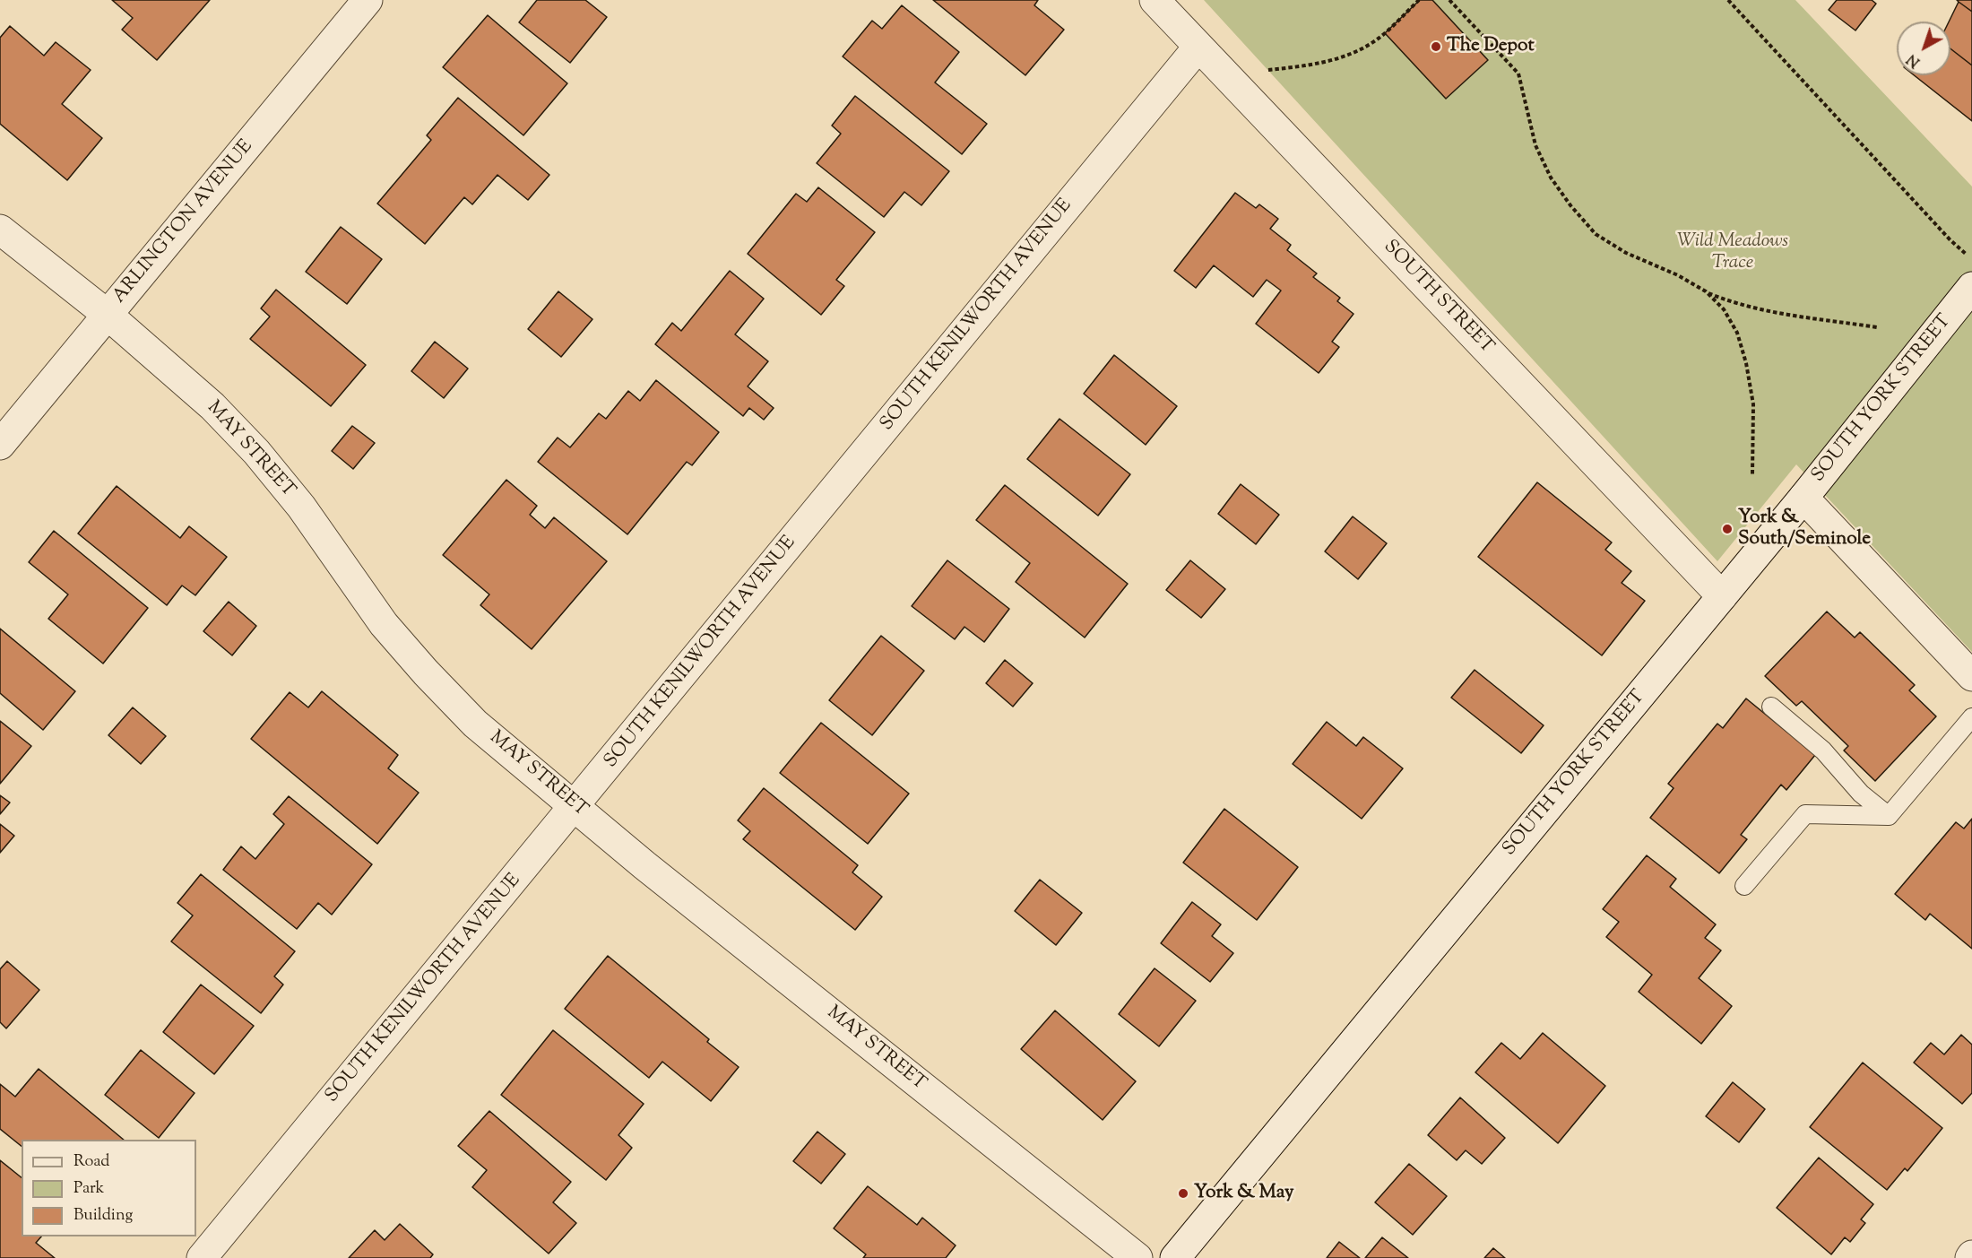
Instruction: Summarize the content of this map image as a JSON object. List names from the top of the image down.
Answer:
{
  "streets": {
    "street": [
      "ARLINGTON AVENUE",
      "SOUTH STREET",
      "SOUTH KENILWORTH AVENUE",
      "SOUTH YORK STREET",
      "MAY STREET"
    ]
  },
  "crossings": [
    ["ARLINGTON AVENUE", "MAY STREET"],
    ["SOUTH STREET", "SOUTH KENILWORTH AVENUE"],
    ["SOUTH STREET", "SOUTH YORK STREET"],
    ["SOUTH KENILWORTH AVENUE", "MAY STREET"]
  ],
  "parks": ["Wild Meadows Trace"],
  "places": ["The Depot", "York & South/Seminole", "York & May"],
  "legend": ["Road", "Park", "Building"],
  "north": "bottom left"
}
